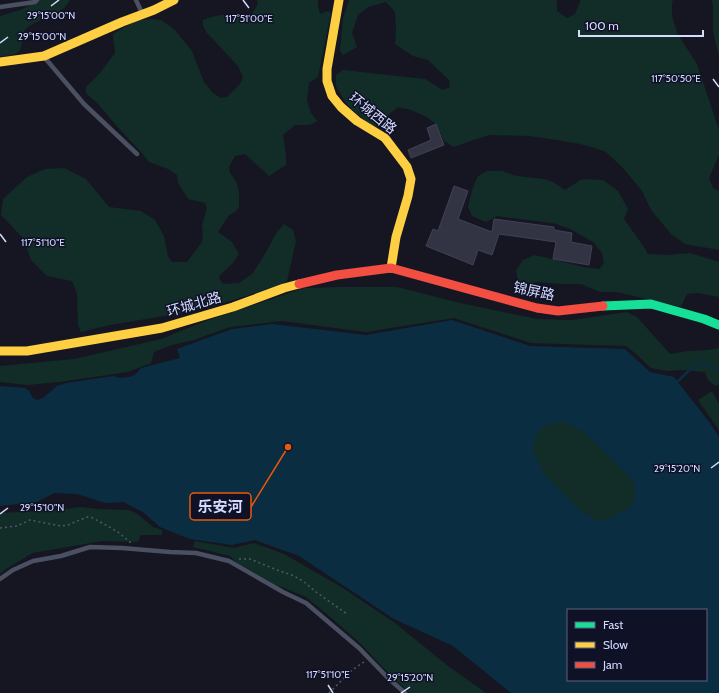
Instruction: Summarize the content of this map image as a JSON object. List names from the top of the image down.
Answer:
{
  "streets": {
    "street": ["环城西路", "锦屏路", "环城北路"]
  },
  "crossings": [
    ["环城西路", "锦屏路"],
    ["环城西路", "环城北路"],
    ["锦屏路", "环城北路"]
  ],
  "places": ["乐安河"],
  "legend": ["Fast", "Slow", "Jam"],
  "scale_bar": "100 m",
  "coordinates": [
    "29°15'00\"N",
    "117°51'00\"E",
    "117°50'50\"E",
    "117°51'10\"E",
    "29°15'20\"N",
    "29°15'10\"N"
  ]
}
